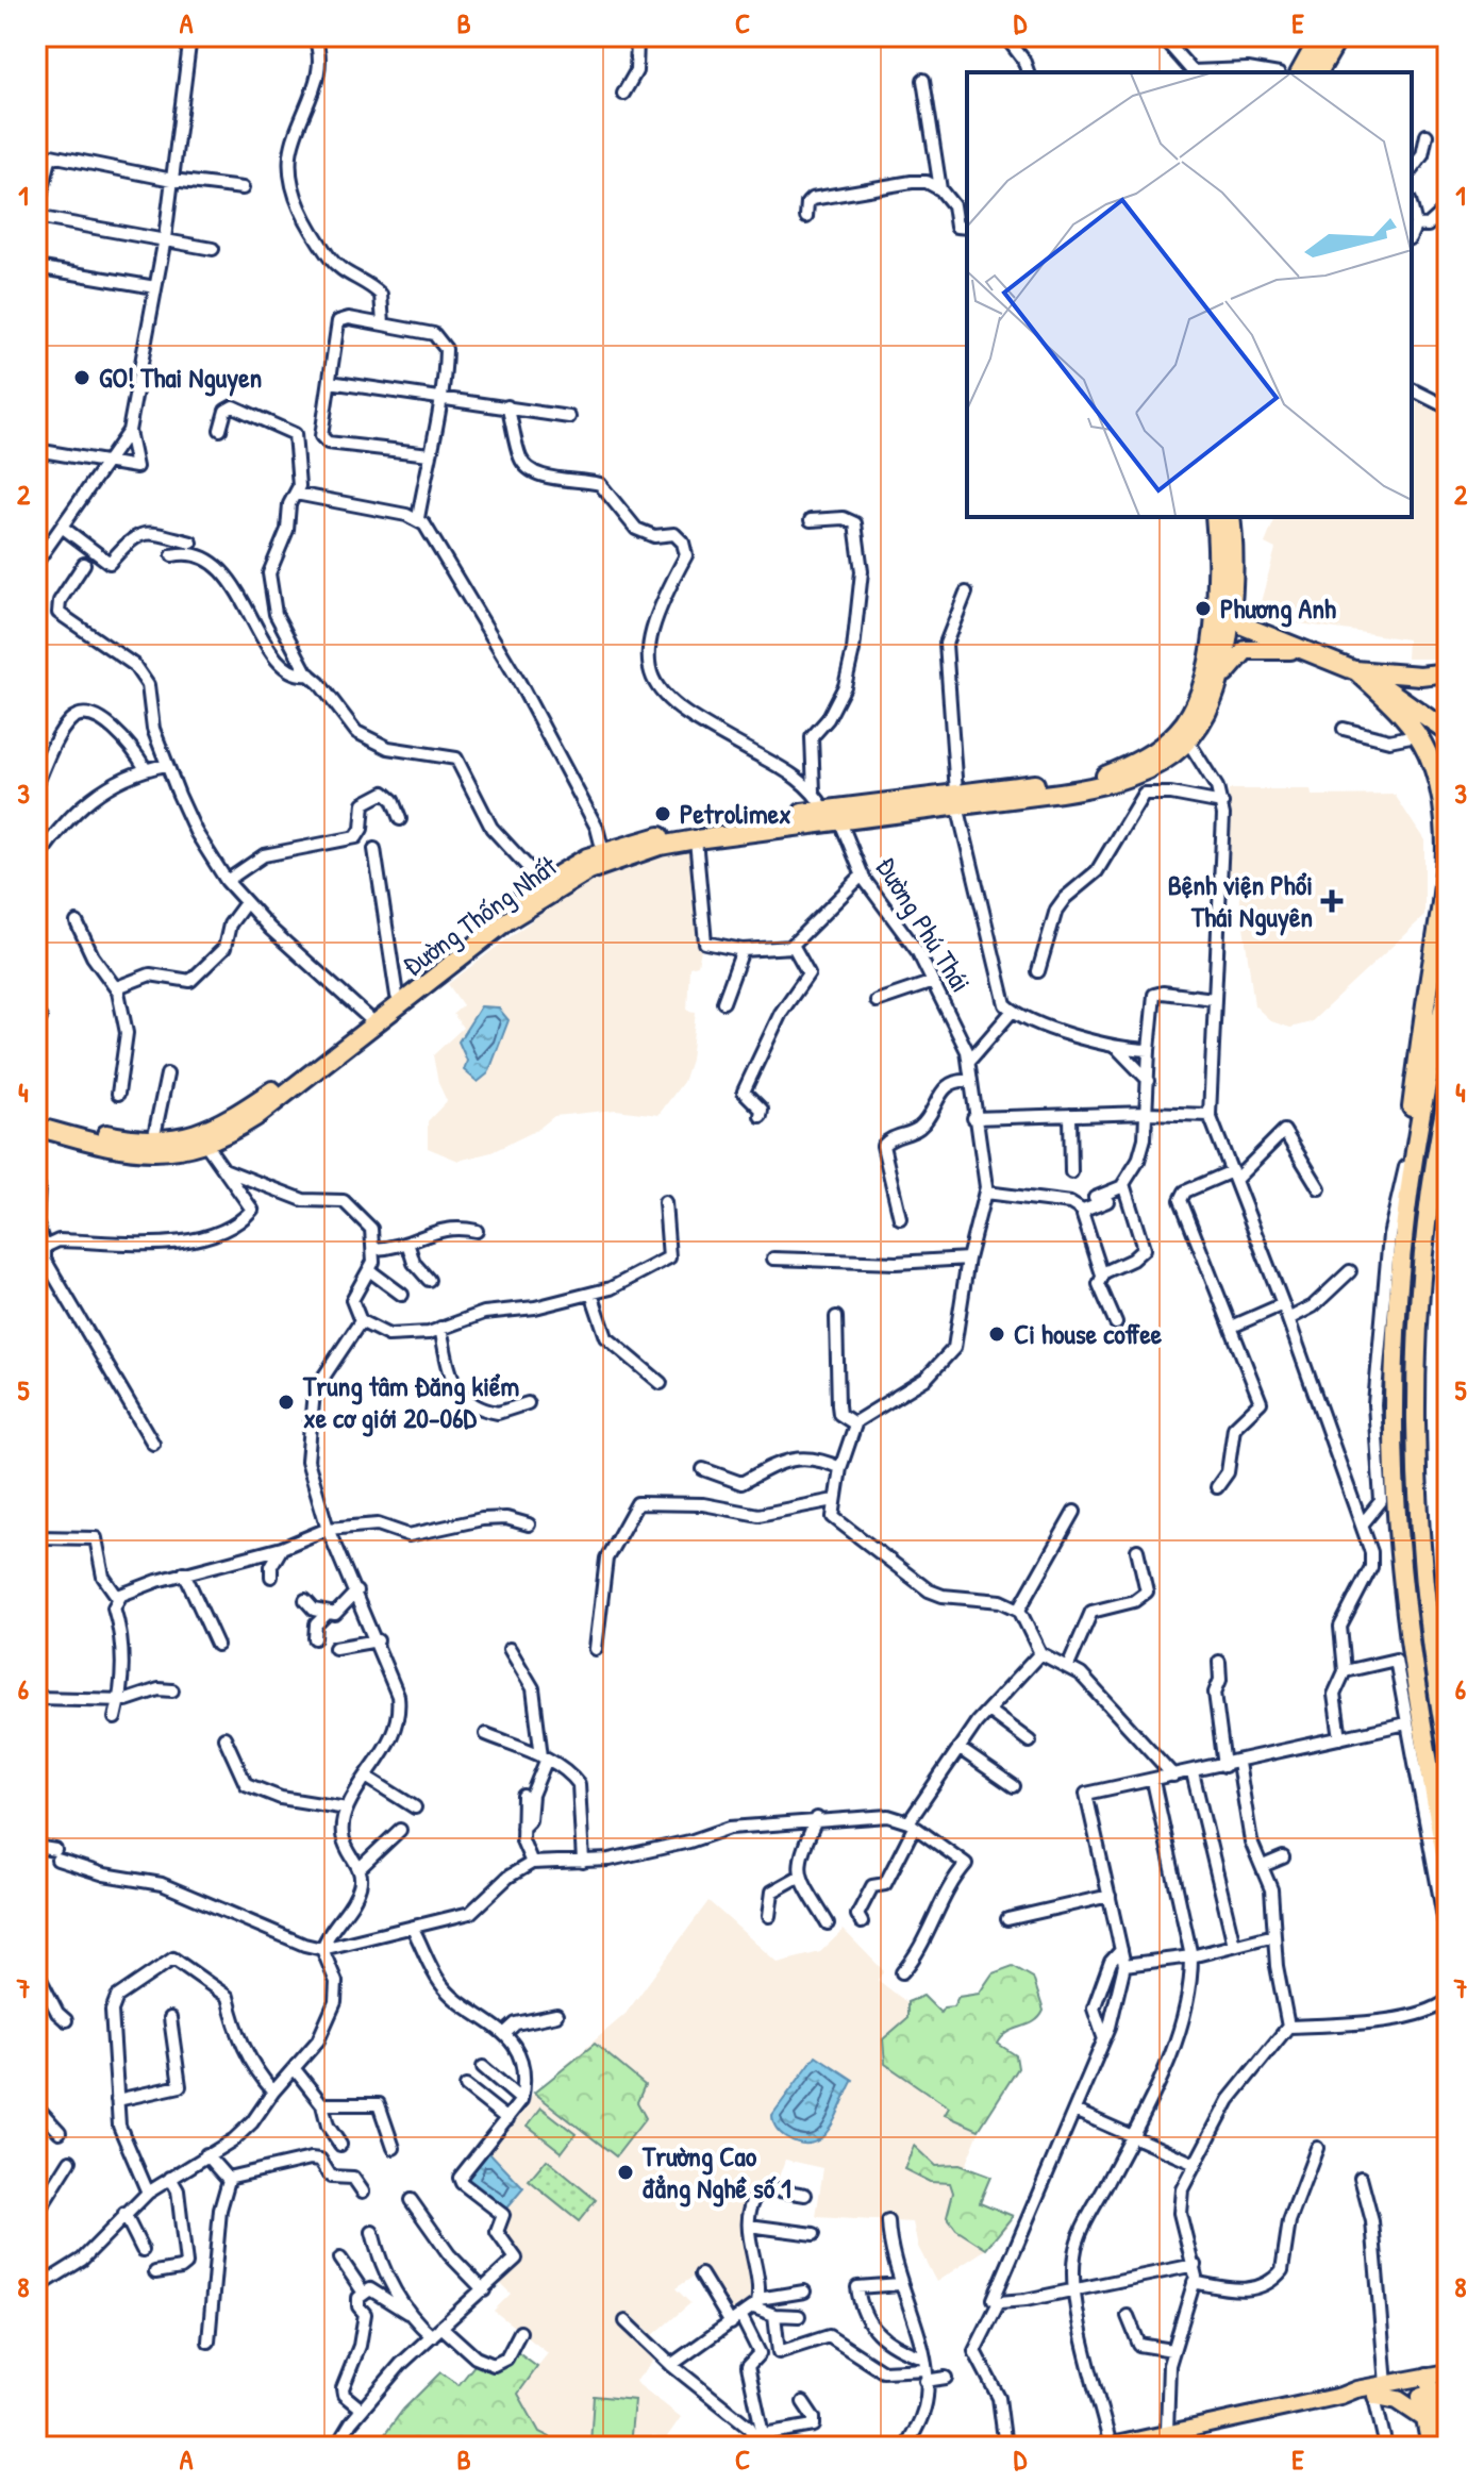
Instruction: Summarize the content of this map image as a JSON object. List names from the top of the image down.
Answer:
{
  "streets": {
    "highway": ["Đường Thống Nhất"],
    "street": ["Đường Phú Thái"]
  },
  "crossings": [
    ["Đường Thống Nhất", "Đường Phú Thái"]
  ],
  "places": {
    "other": [
      "GO! Thai Nguyen",
      "Phương Anh",
      "Petrolimex",
      "Ci house coffee",
      "Trung tâm Đăng kiểm xe cơ giới 20-06D",
      "Trường Cao đẳng Nghề số 1"
    ],
    "health": ["Bệnh viện Phổi Thái Nguyên"]
  },
  "grid": {
    "columns": [
      "A",
      "B",
      "C",
      "D",
      "E"
    ],
    "rows": [
      "1",
      "2",
      "3",
      "4",
      "5",
      "6",
      "7",
      "8"
    ]
  }
}
